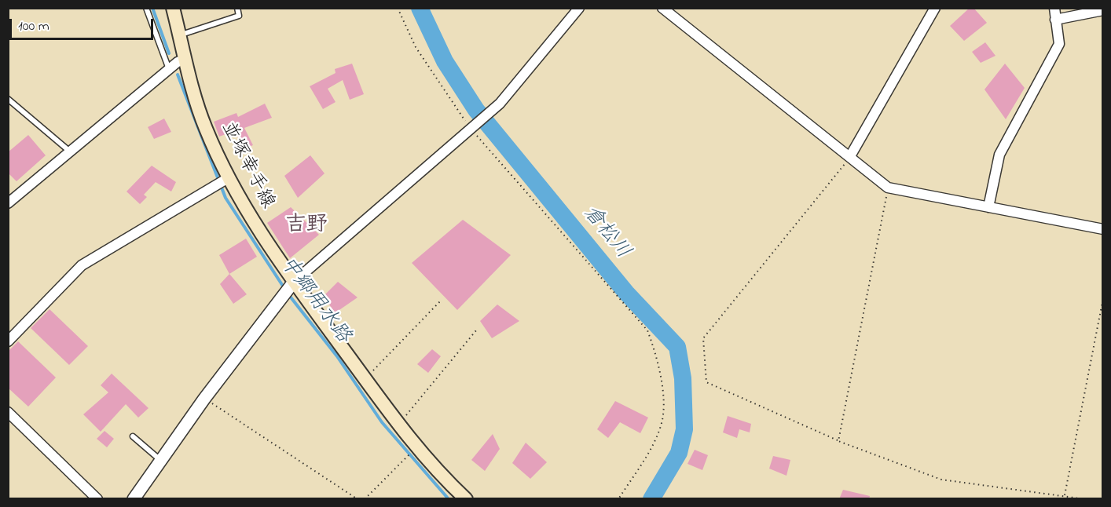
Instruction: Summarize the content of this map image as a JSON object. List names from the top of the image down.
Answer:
{
  "streets": {
    "main road": ["並塚幸手線"]
  },
  "districts": ["吉野"],
  "water": ["倉松川", "中郷用水路"],
  "scale_bar": "100 m"
}
